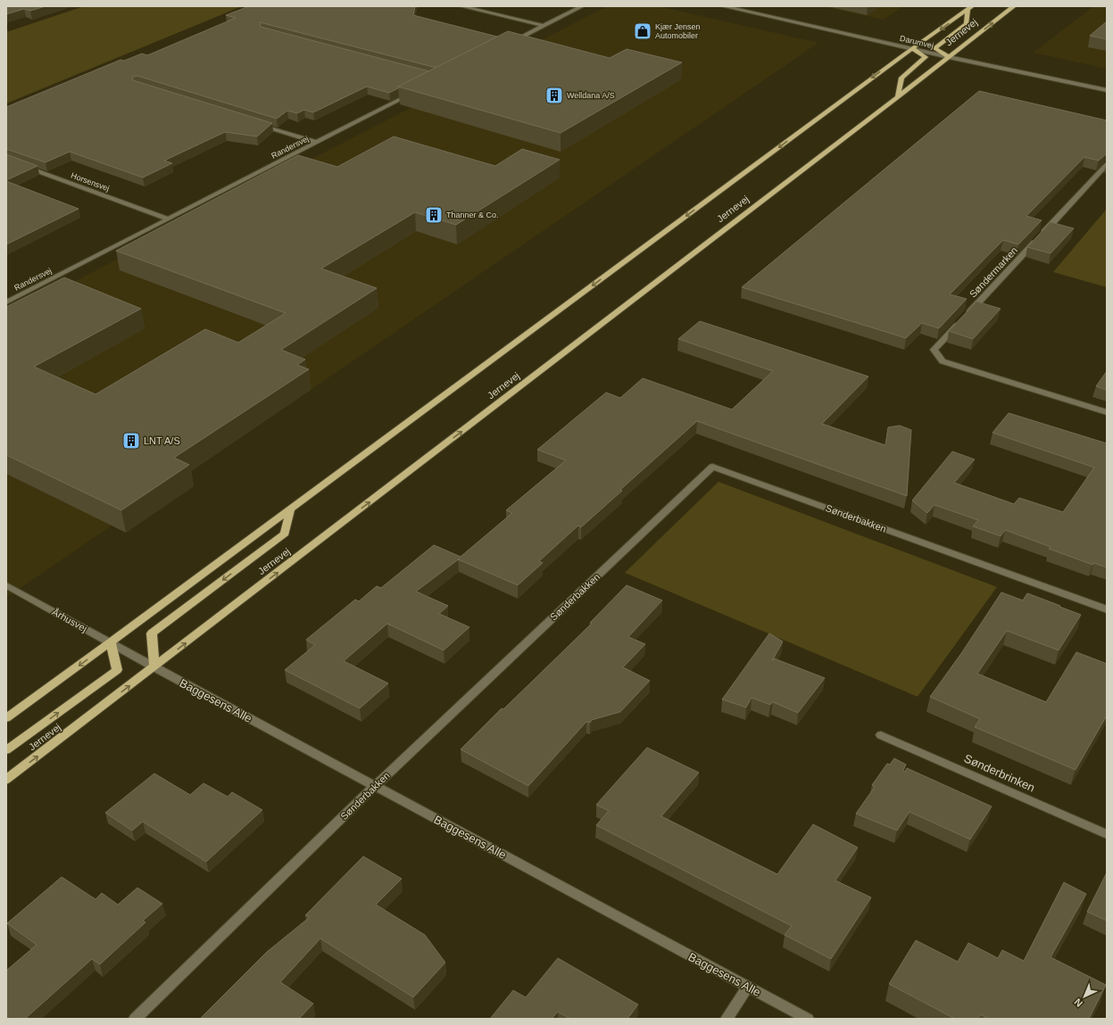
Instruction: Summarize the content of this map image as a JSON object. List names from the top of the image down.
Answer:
{
  "streets": {
    "main road": ["Jernevej"],
    "street": [
      "Darumvej",
      "Randersvej",
      "Horsensvej",
      "Søndermarken",
      "Sønderbakken",
      "Århusvej",
      "Baggesens Alle",
      "Sønderbrinken"
    ]
  },
  "crossings": [
    ["Jernevej", "Darumvej"],
    ["Jernevej", "Århusvej"],
    ["Jernevej", "Baggesens Alle"],
    ["Randersvej", "Horsensvej"],
    ["Sønderbakken", "Baggesens Alle"],
    ["Århusvej", "Baggesens Alle"]
  ],
  "places": {
    "shop": ["Kjær Jensen Automobiler"],
    "building": ["Welldana A/S", "Thanner & Co.", "LNT A/S"]
  },
  "north": "bottom left"
}
